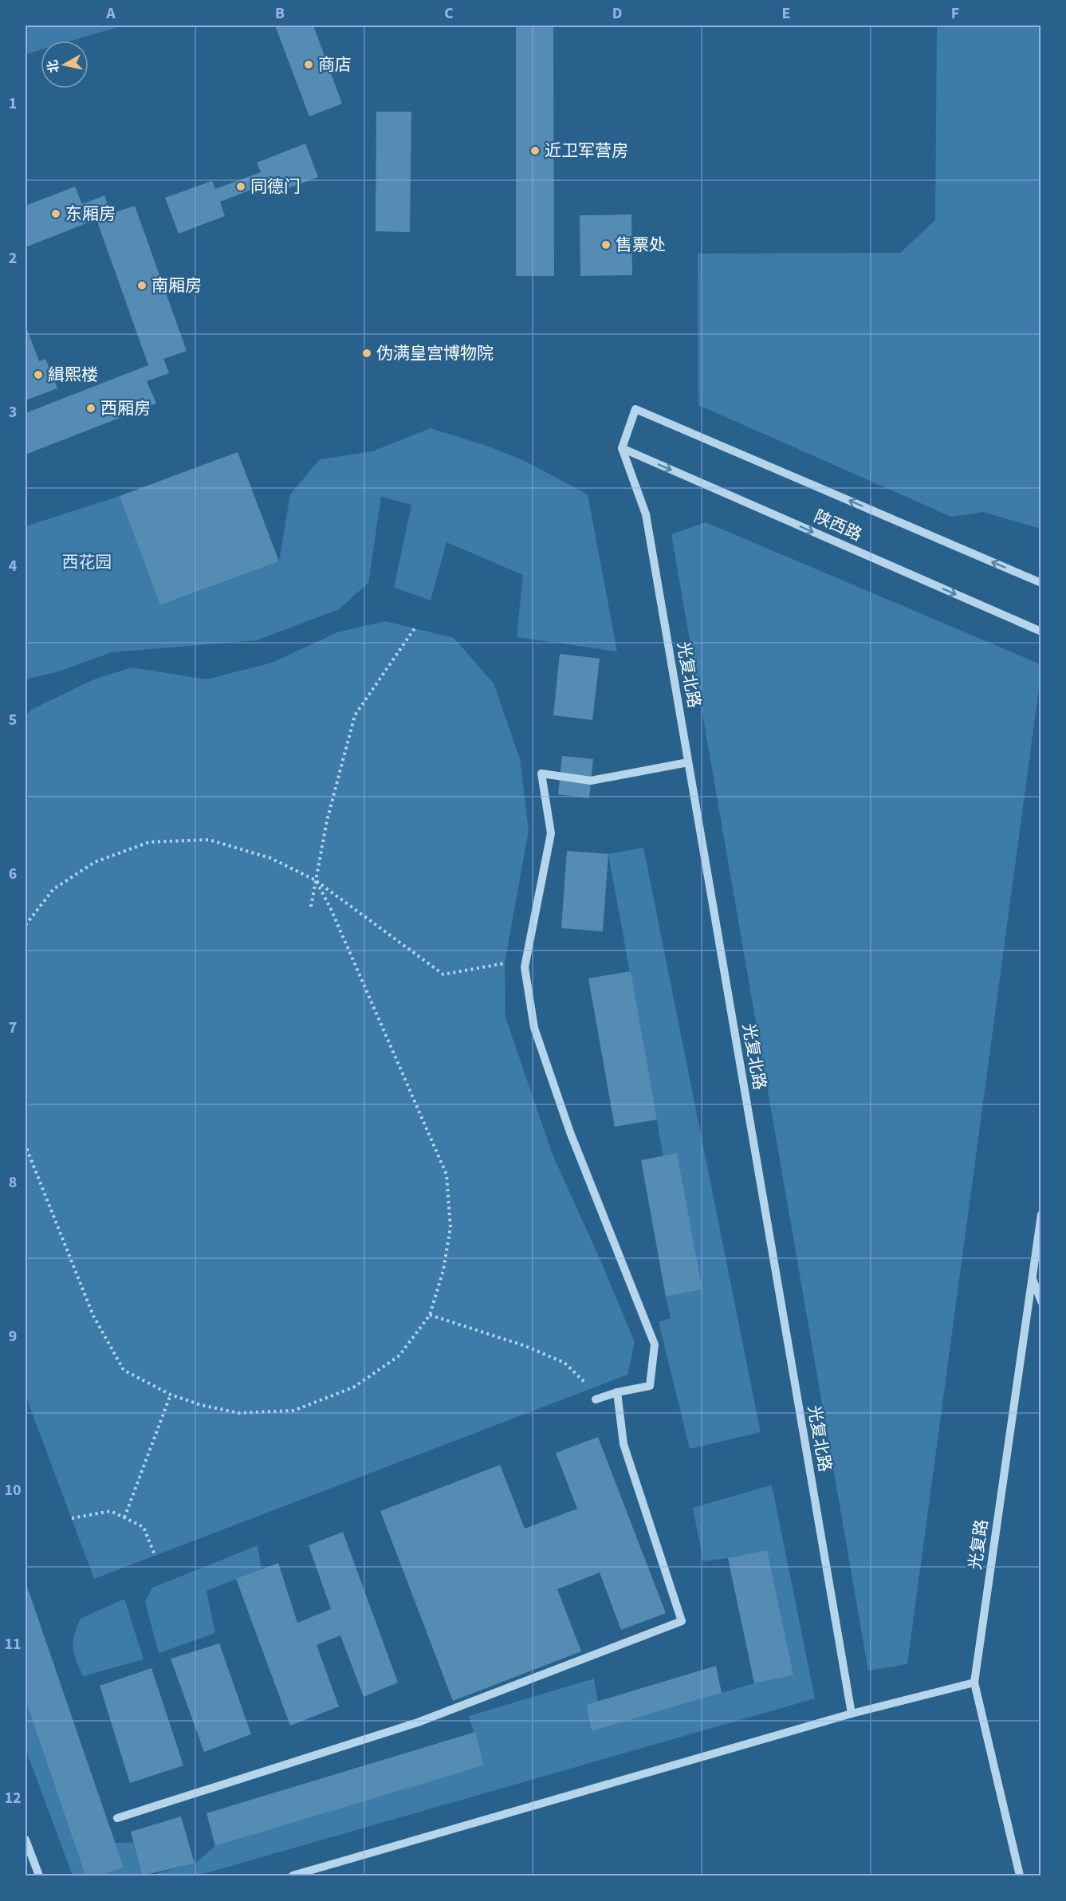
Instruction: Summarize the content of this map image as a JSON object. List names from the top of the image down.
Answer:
{
  "streets": {
    "street": ["陕西路", "光复北路", "光复路"]
  },
  "crossings": [
    ["陕西路", "光复北路"]
  ],
  "parks": ["西花园"],
  "places": [
    "商店",
    "近卫军营房",
    "同德门",
    "东厢房",
    "售票处",
    "南厢房",
    "伪满皇宫博物院",
    "緝熙楼",
    "西厢房"
  ],
  "north": "left",
  "grid": {
    "columns": [
      "A",
      "B",
      "C",
      "D",
      "E",
      "F"
    ],
    "rows": [
      "1",
      "2",
      "3",
      "4",
      "5",
      "6",
      "7",
      "8",
      "9",
      "10",
      "11",
      "12"
    ]
  }
}
